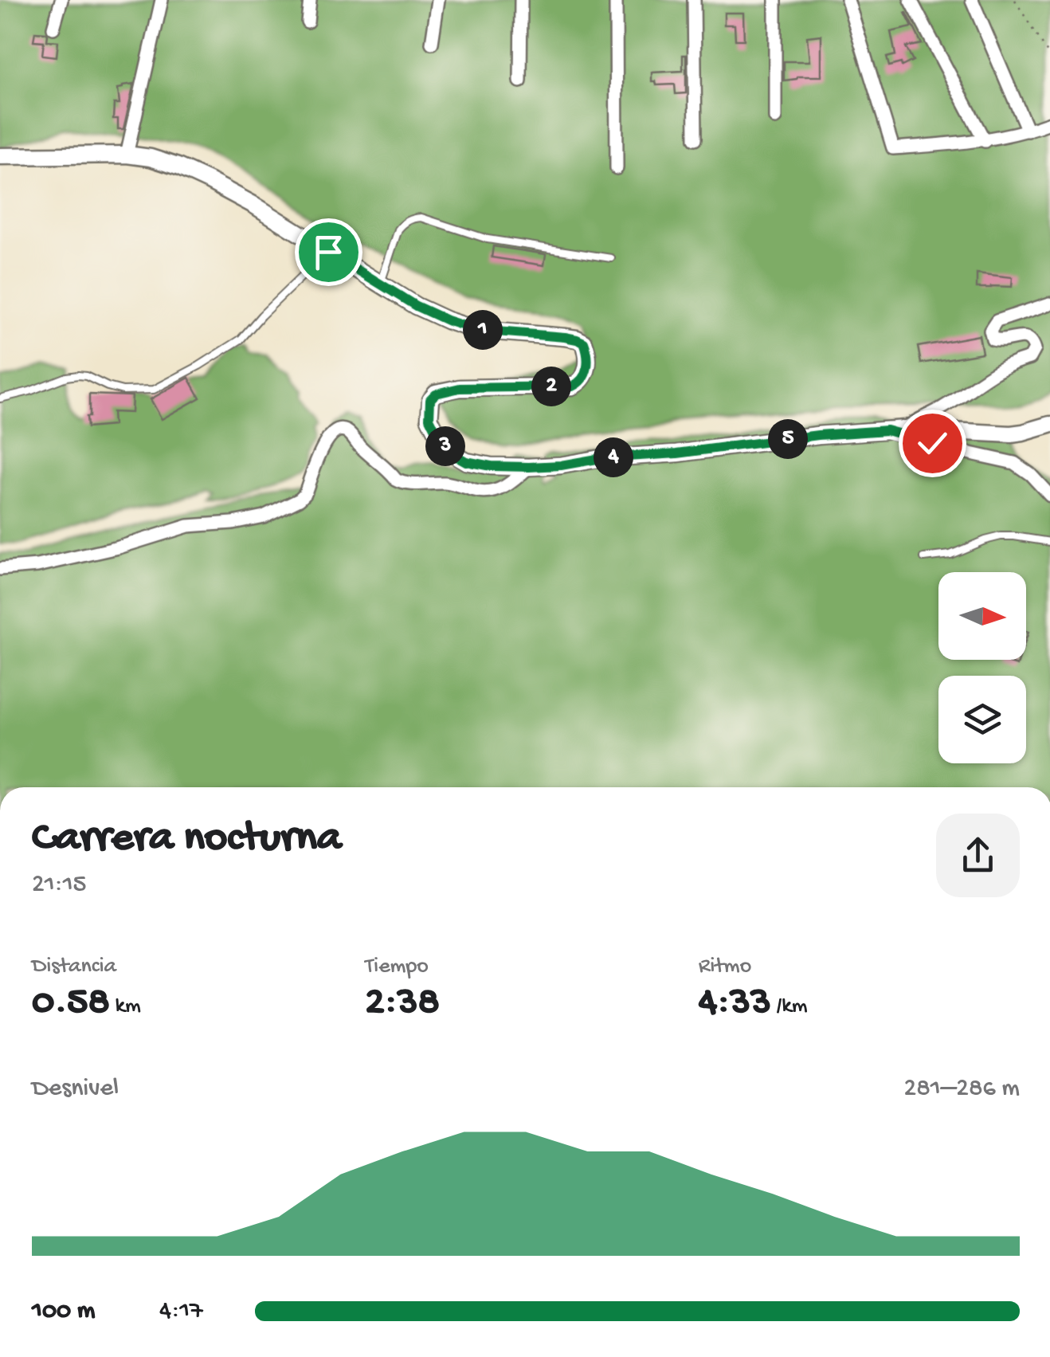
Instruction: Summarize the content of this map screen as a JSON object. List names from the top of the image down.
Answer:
{
  "north": "right",
  "page": {
    "pins": [
      "1",
      "2",
      "5",
      "3",
      "4"
    ],
    "heading": ["Carrera nocturna", "21:15"],
    "stats": [
      ["Distancia", "0.58 km"],
      ["Tiempo", "2:38"],
      ["Ritmo", "4:33 /km"]
    ],
    "chart": ["Desnivel", "281–286 m"],
    "list": [
      {
        "name": "100 m",
        "note": "4:17"
      }
    ]
  }
}
